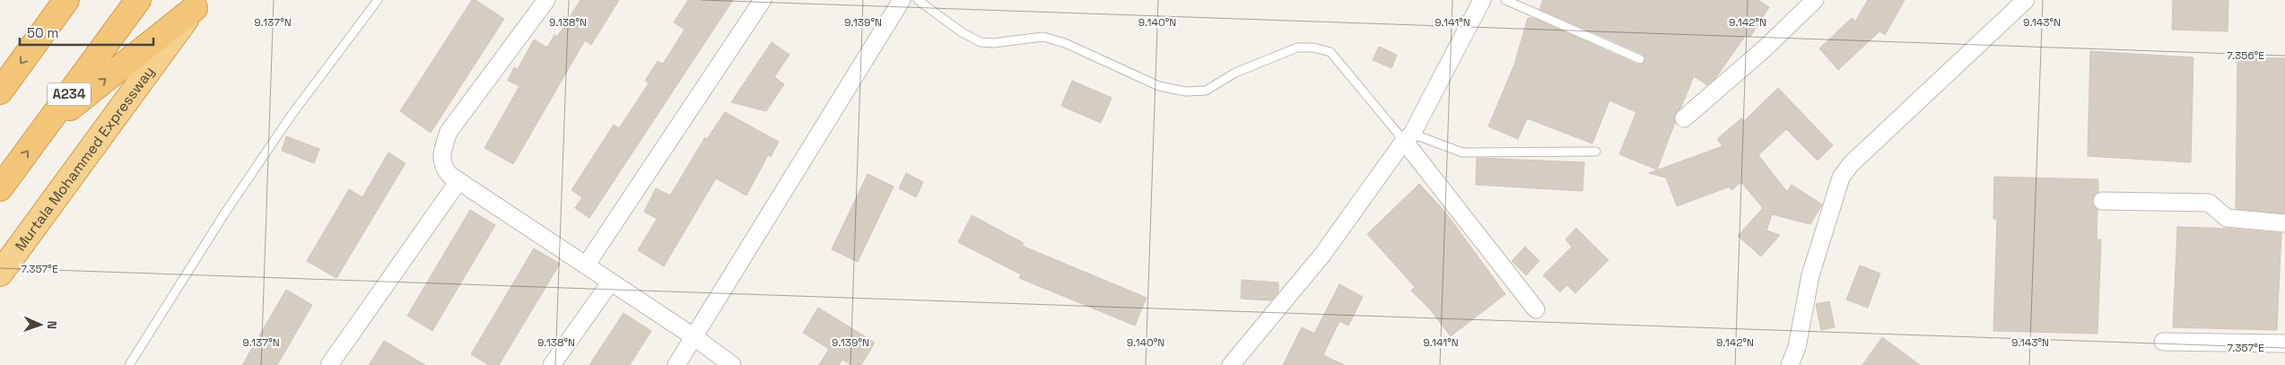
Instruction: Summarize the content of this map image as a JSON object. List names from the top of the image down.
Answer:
{
  "streets": {
    "highway": ["A234", "Murtala Mohammed Expressway"]
  },
  "scale_bar": "50 m",
  "north": "right",
  "coordinates": [
    "9.137°N",
    "9.138°N",
    "9.139°N",
    "9.140°N",
    "9.141°N",
    "9.142°N",
    "9.143°N",
    "7.356°E",
    "7.357°E"
  ]
}
